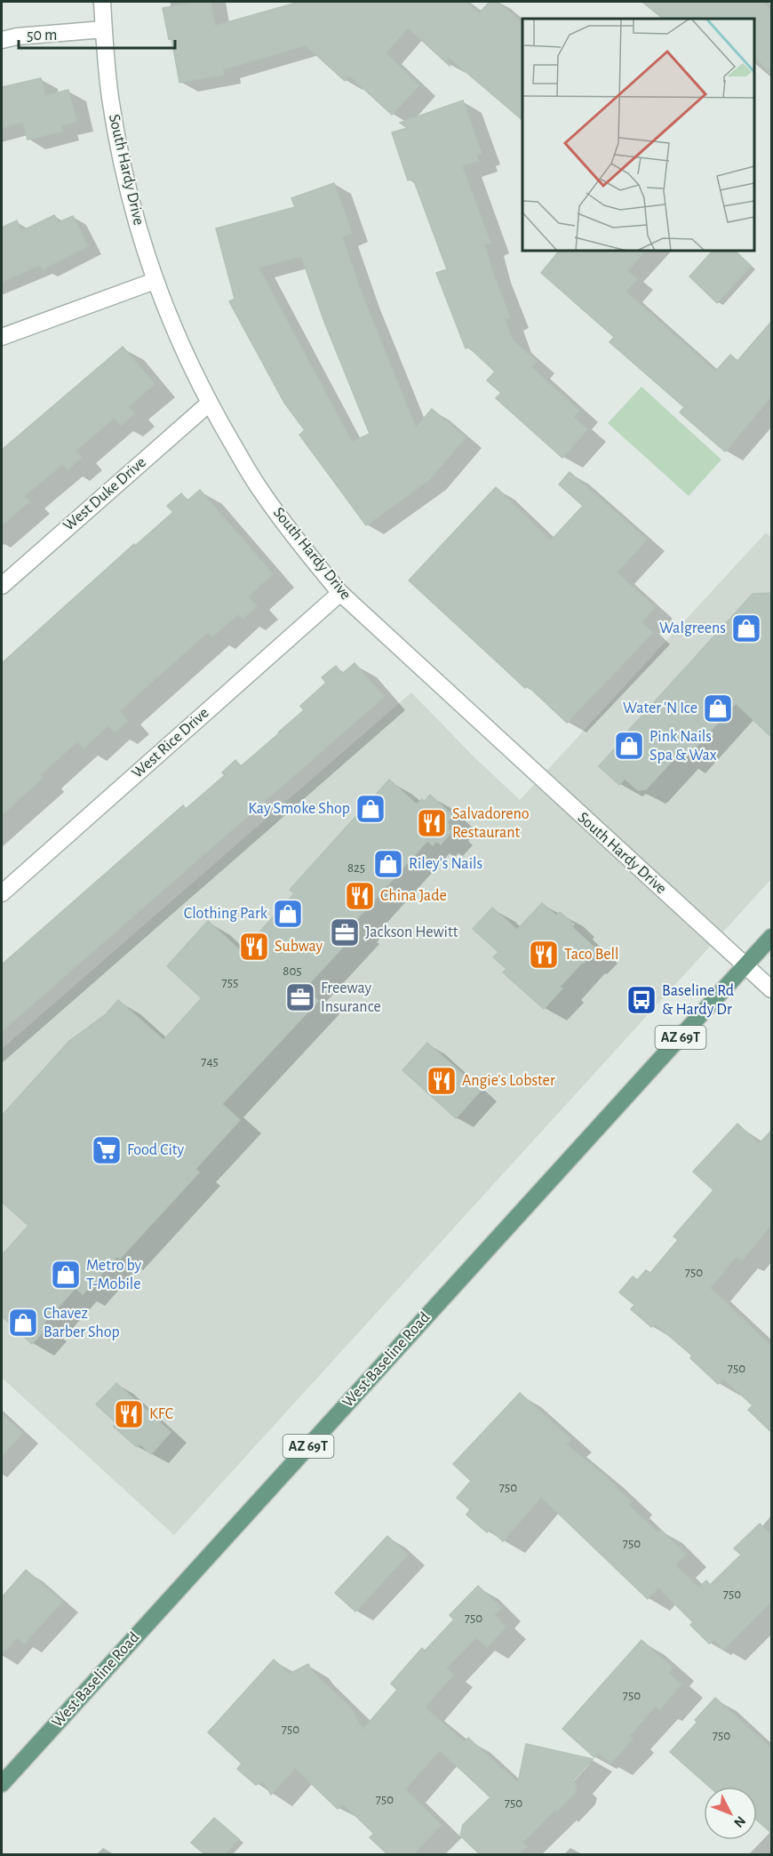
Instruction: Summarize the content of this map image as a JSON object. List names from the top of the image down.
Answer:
{
  "streets": {
    "main road": ["AZ 69T", "West Baseline Road"],
    "street": ["South Hardy Drive", "West Duke Drive", "West Rice Drive"]
  },
  "crossings": [
    ["South Hardy Drive", "West Duke Drive"],
    ["South Hardy Drive", "West Rice Drive"],
    ["South Hardy Drive", "West Baseline Road"]
  ],
  "places": {
    "shop": [
      "Walgreens",
      "Water 'N Ice",
      "Pink Nails Spa & Wax",
      "Kay Smoke Shop",
      "Riley's Nails",
      "Clothing Park",
      "Metro by T-Mobile",
      "Chavez Barber Shop"
    ],
    "restaurant": [
      "Salvadoreno Restaurant",
      "China Jade",
      "Subway",
      "Taco Bell",
      "Angie's Lobster",
      "KFC"
    ],
    "office": ["Jackson Hewitt", "Freeway Insurance"],
    "bus stop": ["Baseline Rd & Hardy Dr"],
    "supermarket": ["Food City"]
  },
  "house_numbers": [
    "825",
    "805",
    "755",
    "745",
    "750",
    "750",
    "750",
    "750",
    "750",
    "750",
    "750",
    "750",
    "750",
    "750",
    "750"
  ],
  "scale_bar": "50 m",
  "north": "bottom right"
}
